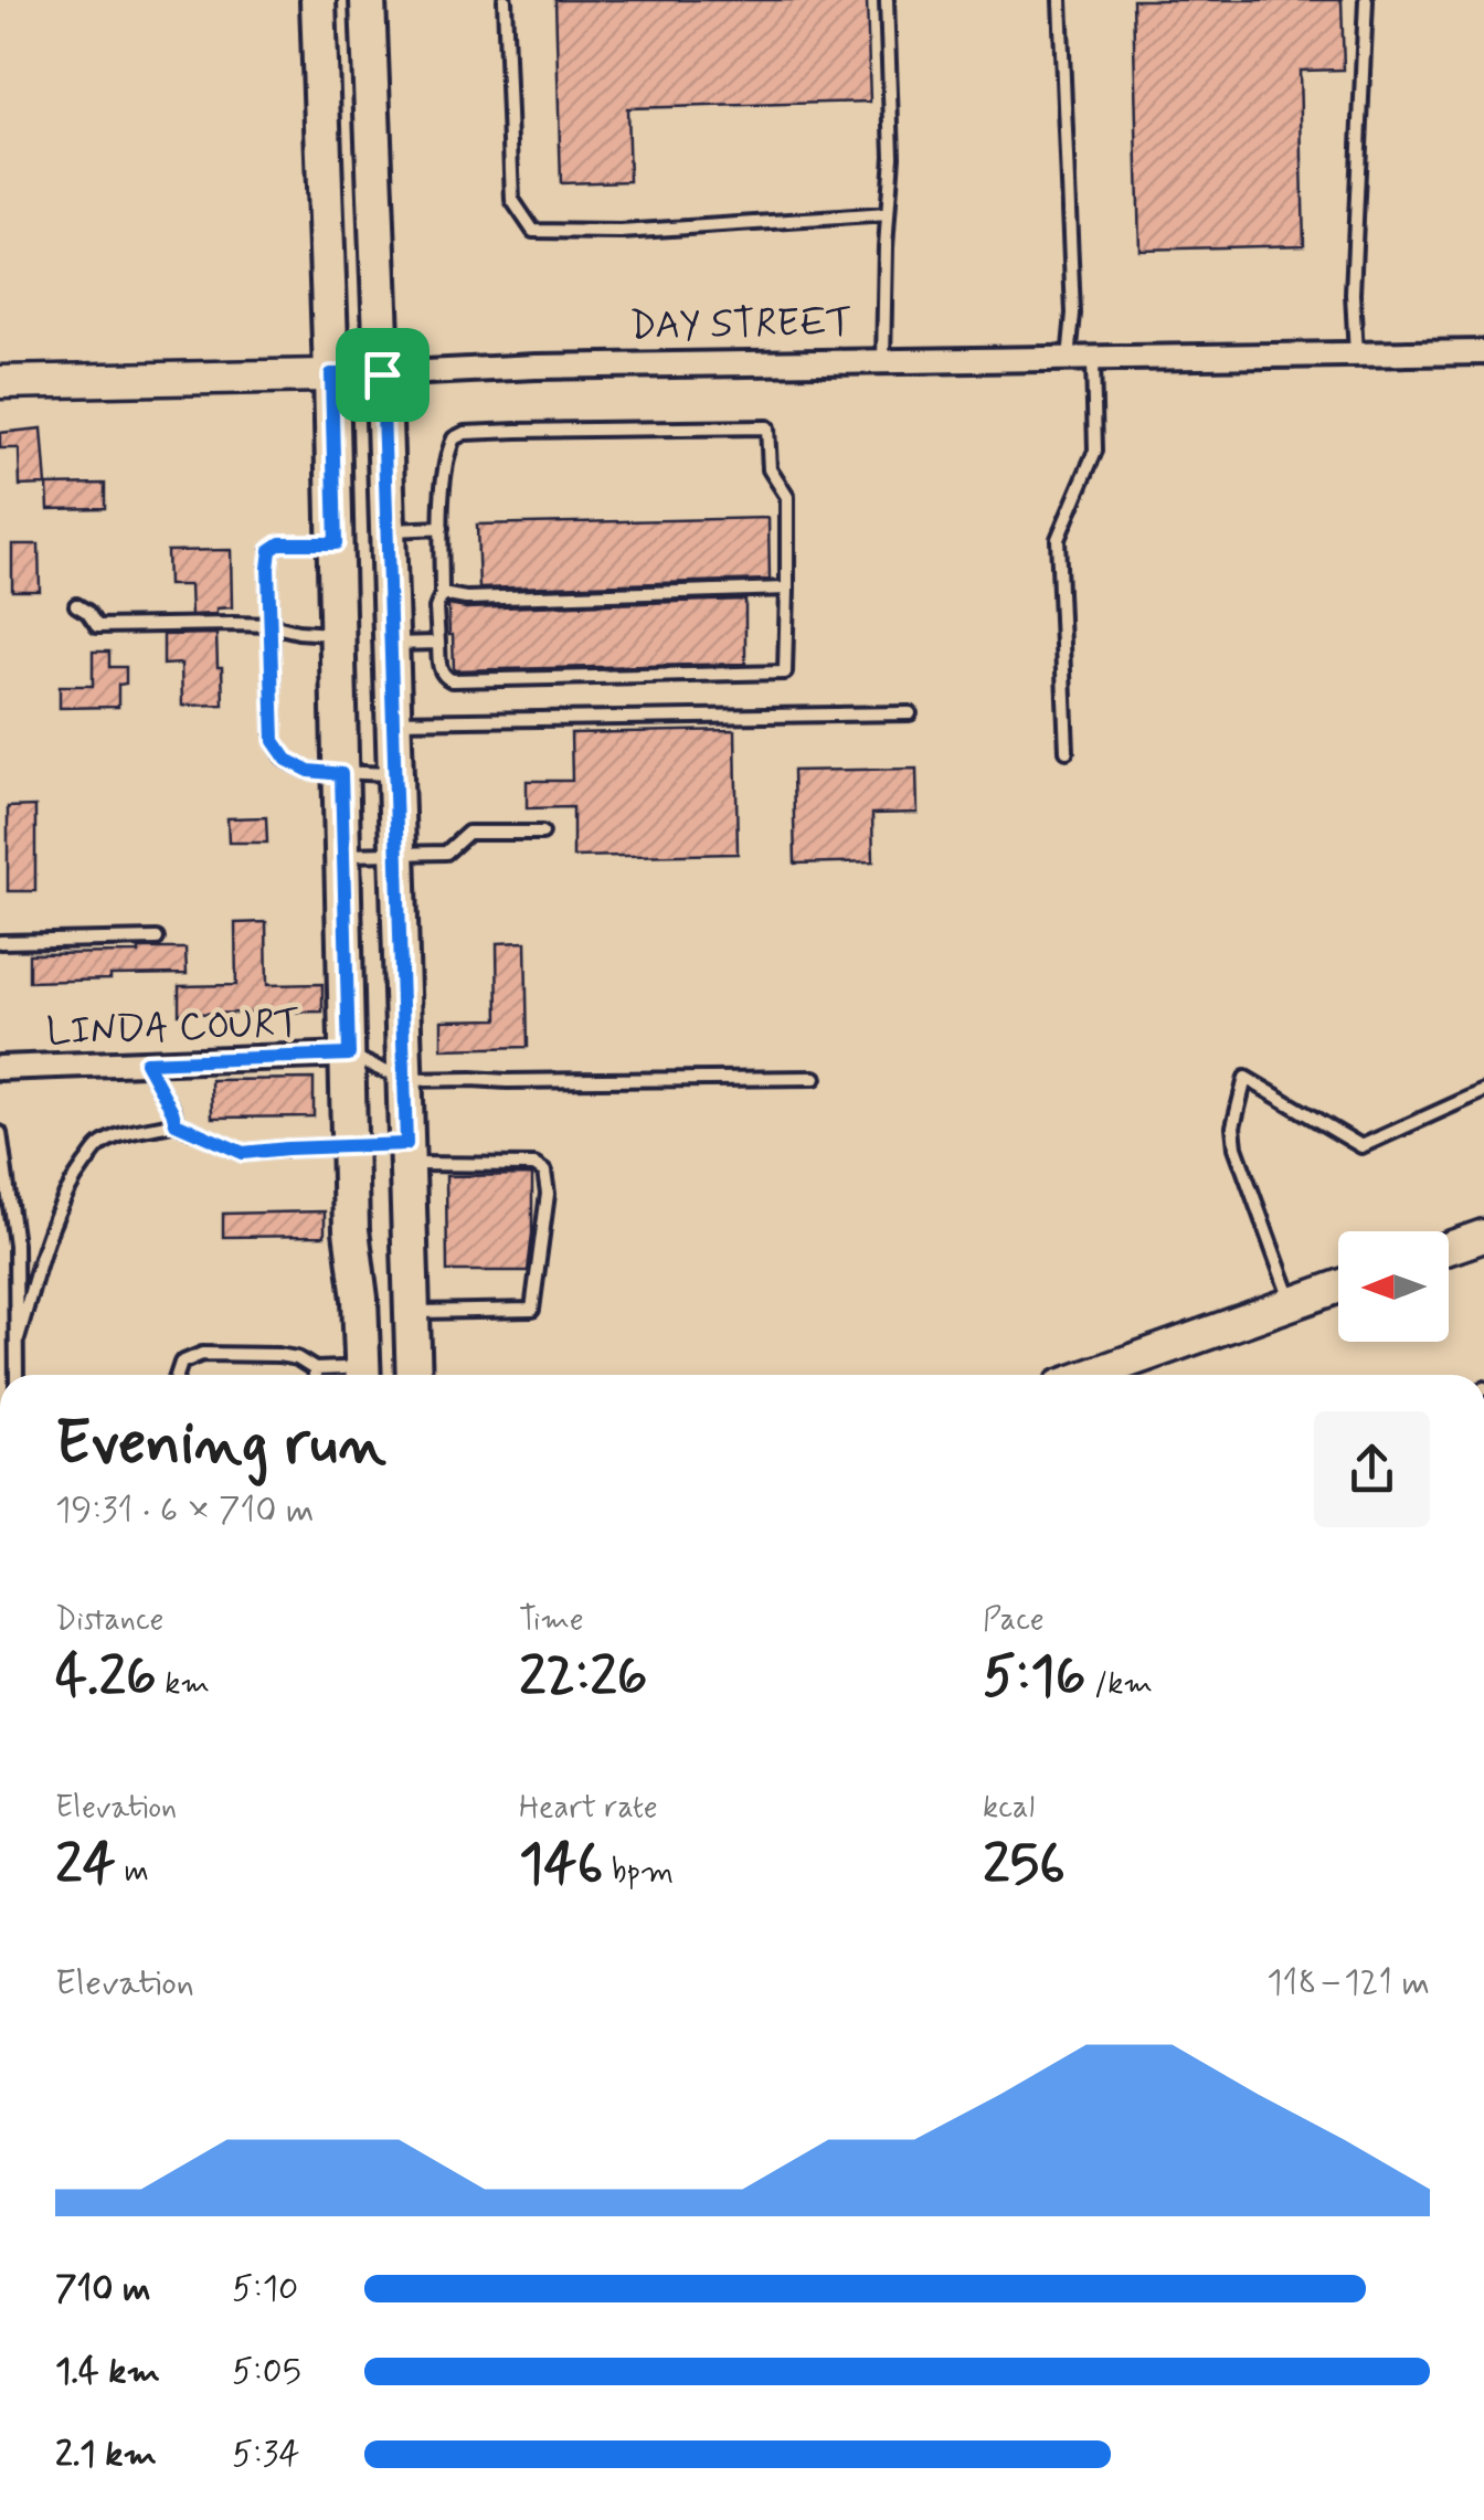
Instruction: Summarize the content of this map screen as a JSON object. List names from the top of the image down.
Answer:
{
  "streets": {
    "street": ["DAY STREET", "LINDA COURT"]
  },
  "north": "left",
  "page": {
    "heading": ["Evening run", "19:31 · 6 × 710 m"],
    "stats": [
      ["Distance", "4.26 km"],
      ["Time", "22:26"],
      ["Pace", "5:16 /km"],
      ["Elevation", "24 m"],
      ["Heart rate", "146 bpm"],
      ["kcal", "256"]
    ],
    "chart": ["Elevation", "118–121 m"],
    "list": [
      {
        "name": "710 m",
        "note": "5:10"
      },
      {
        "name": "1.4 km",
        "note": "5:05"
      },
      {
        "name": "2.1 km",
        "note": "5:34"
      }
    ]
  }
}
